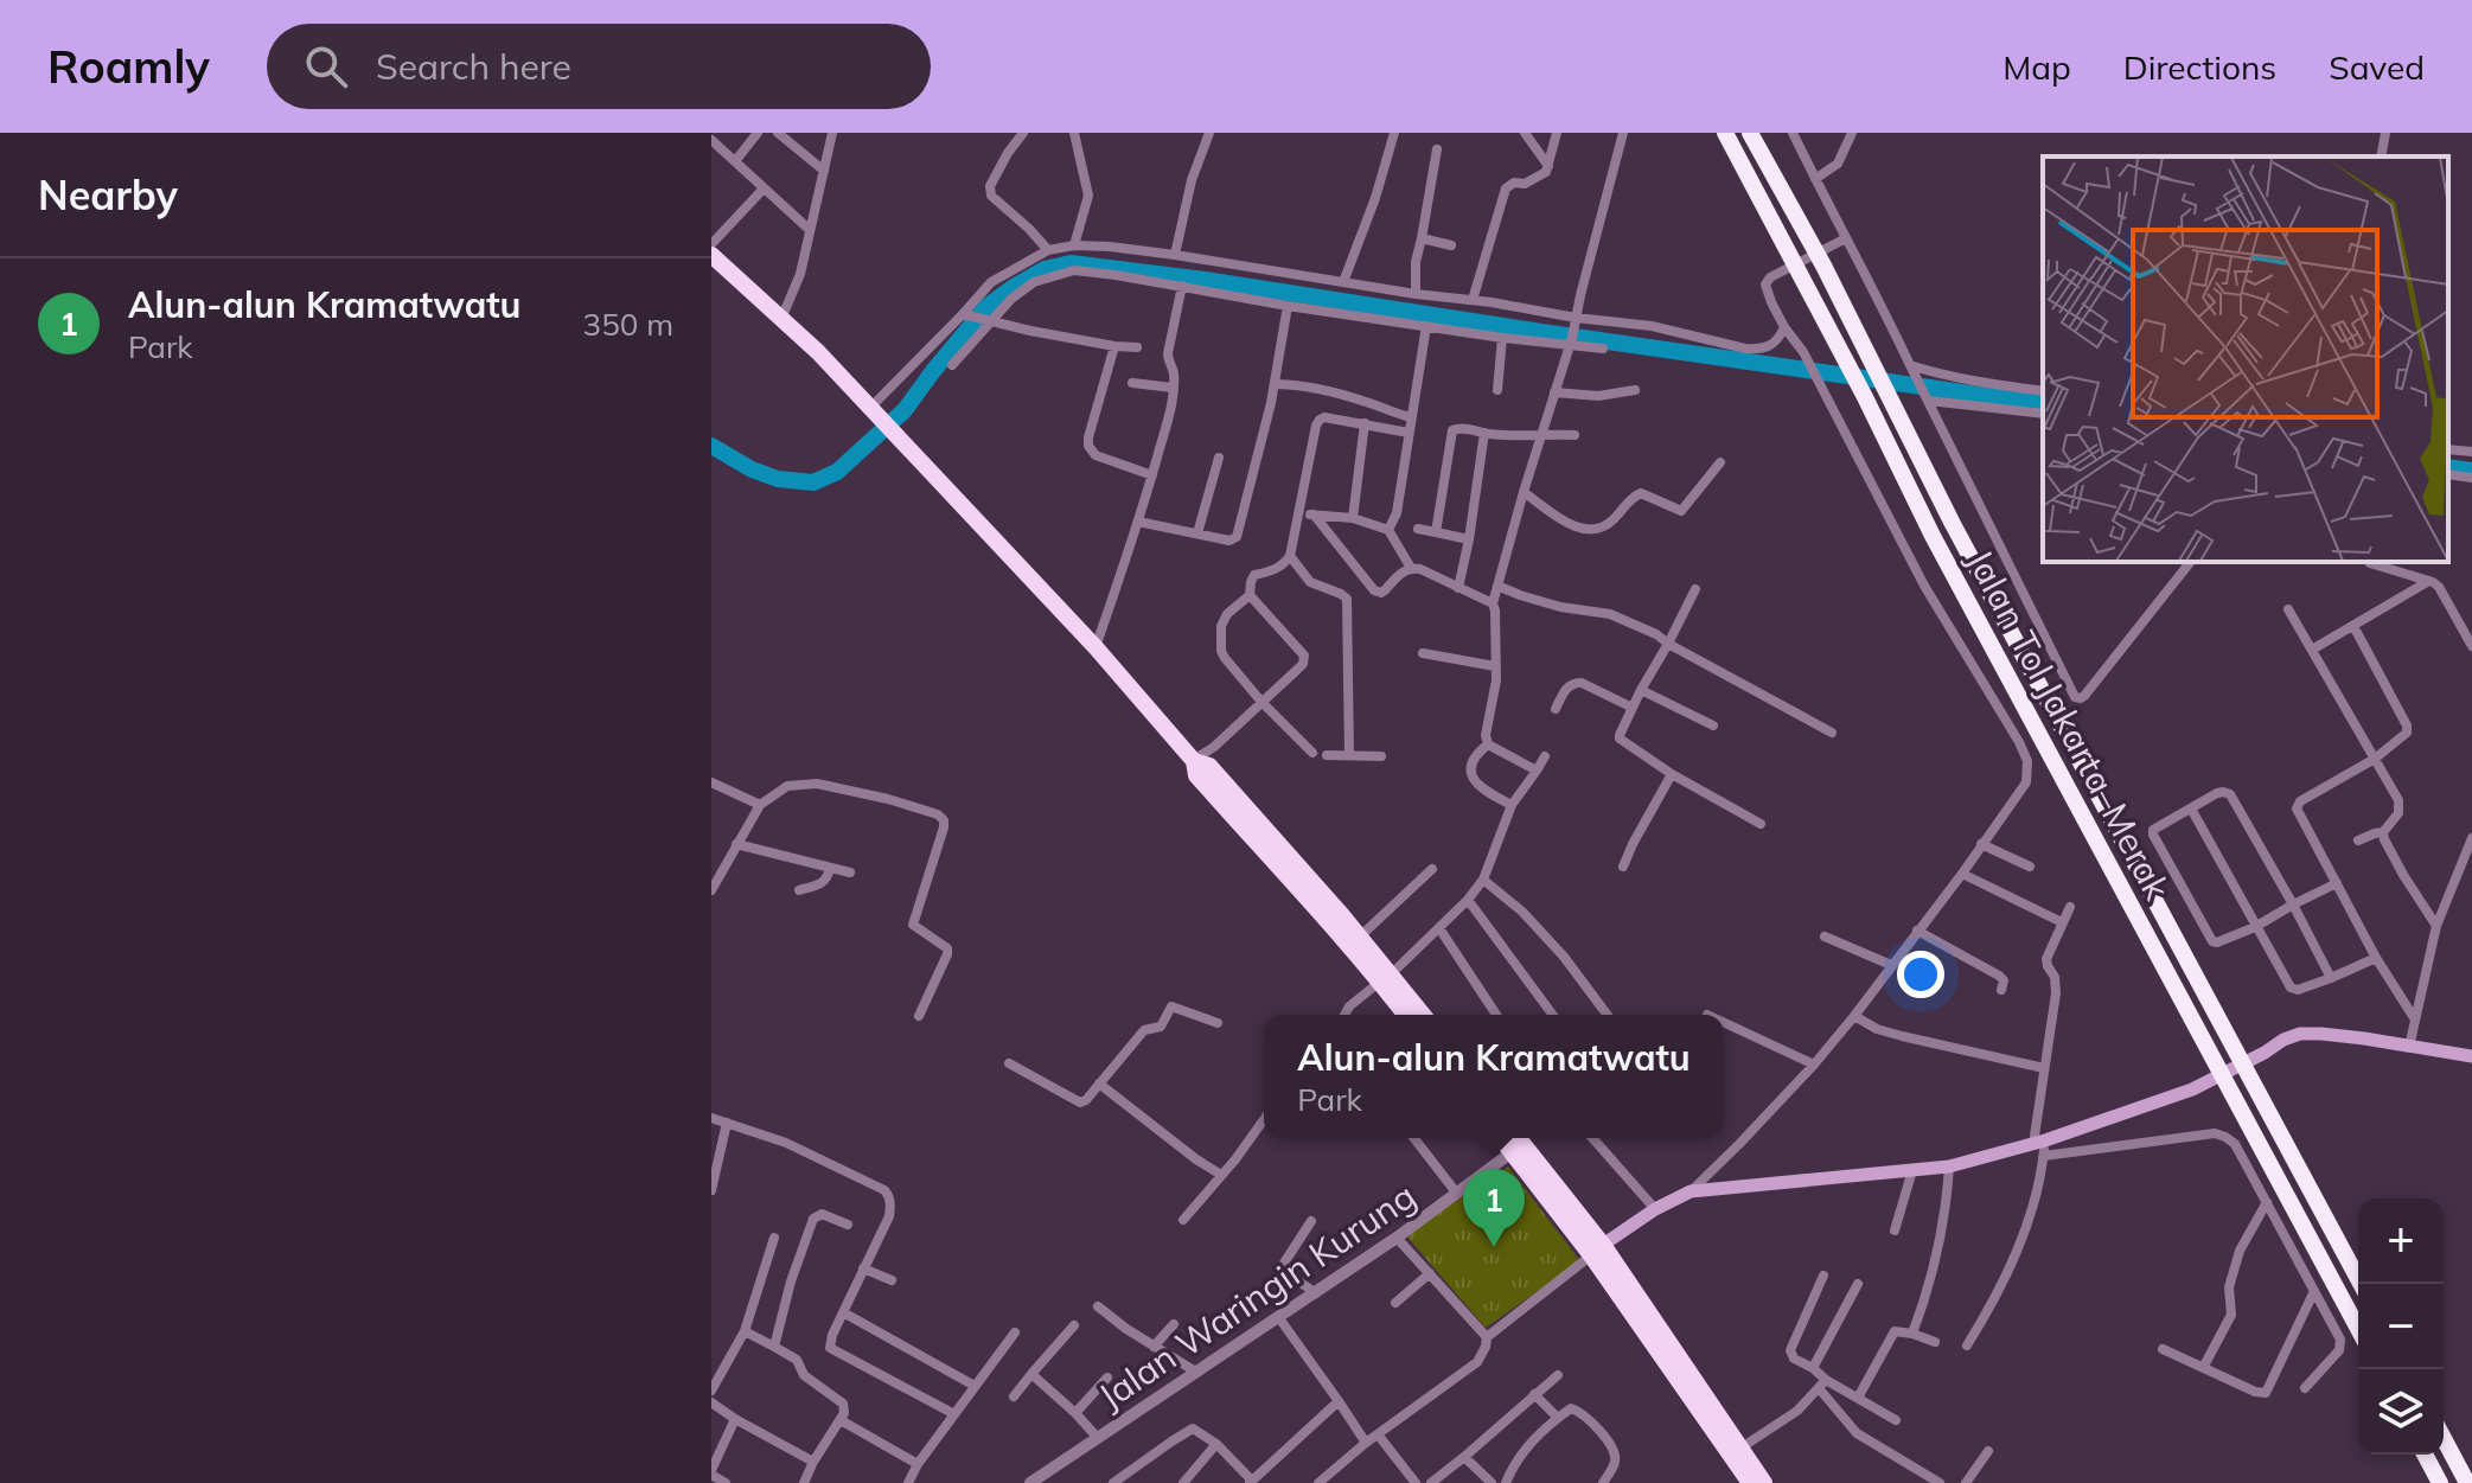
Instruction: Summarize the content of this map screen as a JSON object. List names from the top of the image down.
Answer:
{
  "streets": {
    "highway": ["Jalan Tol Jakarta–Merak"],
    "street": ["Jalan Waringin Kurung"]
  },
  "page": {
    "header": "Roamly",
    "search": "Search here",
    "nav": ["Map", "Directions", "Saved"],
    "heading": "Nearby",
    "list": [
      {
        "mark": "1",
        "name": "Alun-alun Kramatwatu",
        "note": "Park",
        "value": "350 m"
      }
    ],
    "popup": ["Alun-alun Kramatwatu", "Park"],
    "pins": "1",
    "map_buttons": ["+", "−"]
  }
}
